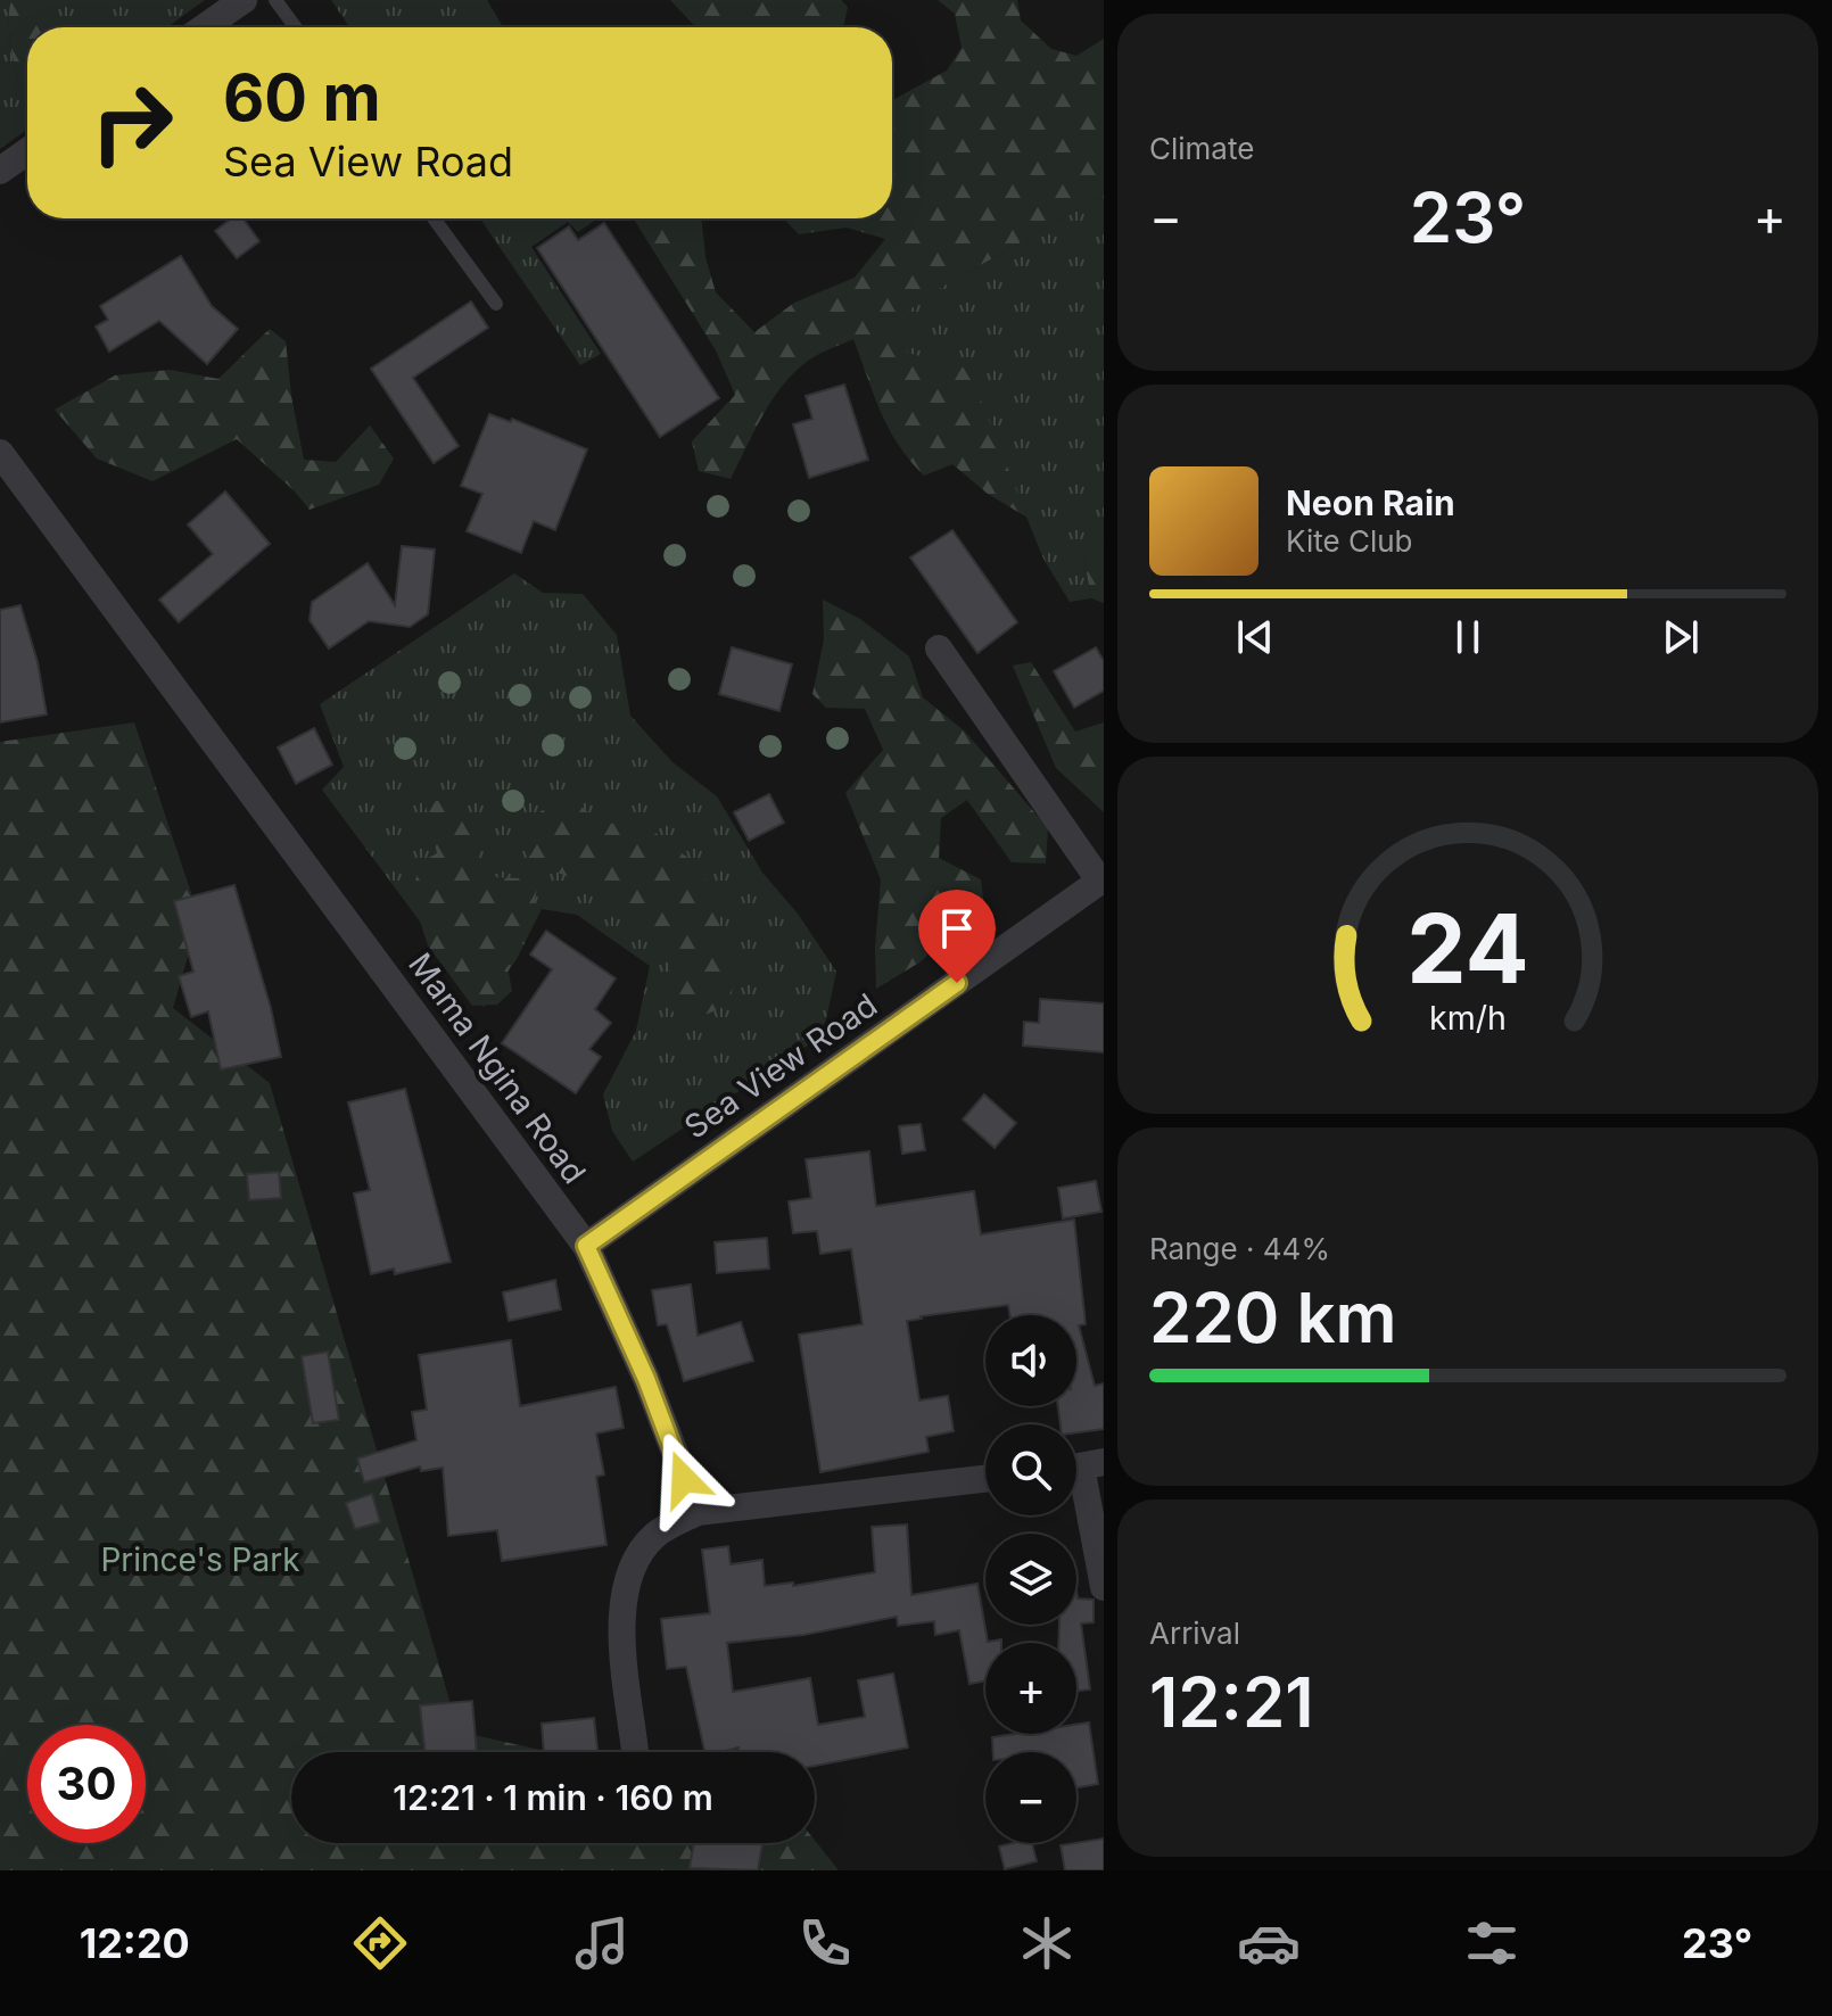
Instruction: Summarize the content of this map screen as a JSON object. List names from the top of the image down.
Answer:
{
  "streets": {
    "street": ["Sea View Road", "Mama Ngina Road"]
  },
  "crossings": [
    ["Sea View Road", "Mama Ngina Road"]
  ],
  "parks": ["Prince's Park"],
  "page": {
    "tile": [
      "Climate",
      ["Range · 44%", "220 km"],
      ["Arrival", "12:21"]
    ],
    "turn": ["60 m", "Sea View Road"],
    "heat": ["−", "23°", "+"],
    "song": ["Neon Rain", "Kite Club"],
    "map_buttons": ["+", "−"],
    "limit": "30",
    "trip": "12:21 · 1 min · 160 m",
    "tabs": ["12:20", "23°"],
    "gauge": ["24", "km/h"]
  }
}
